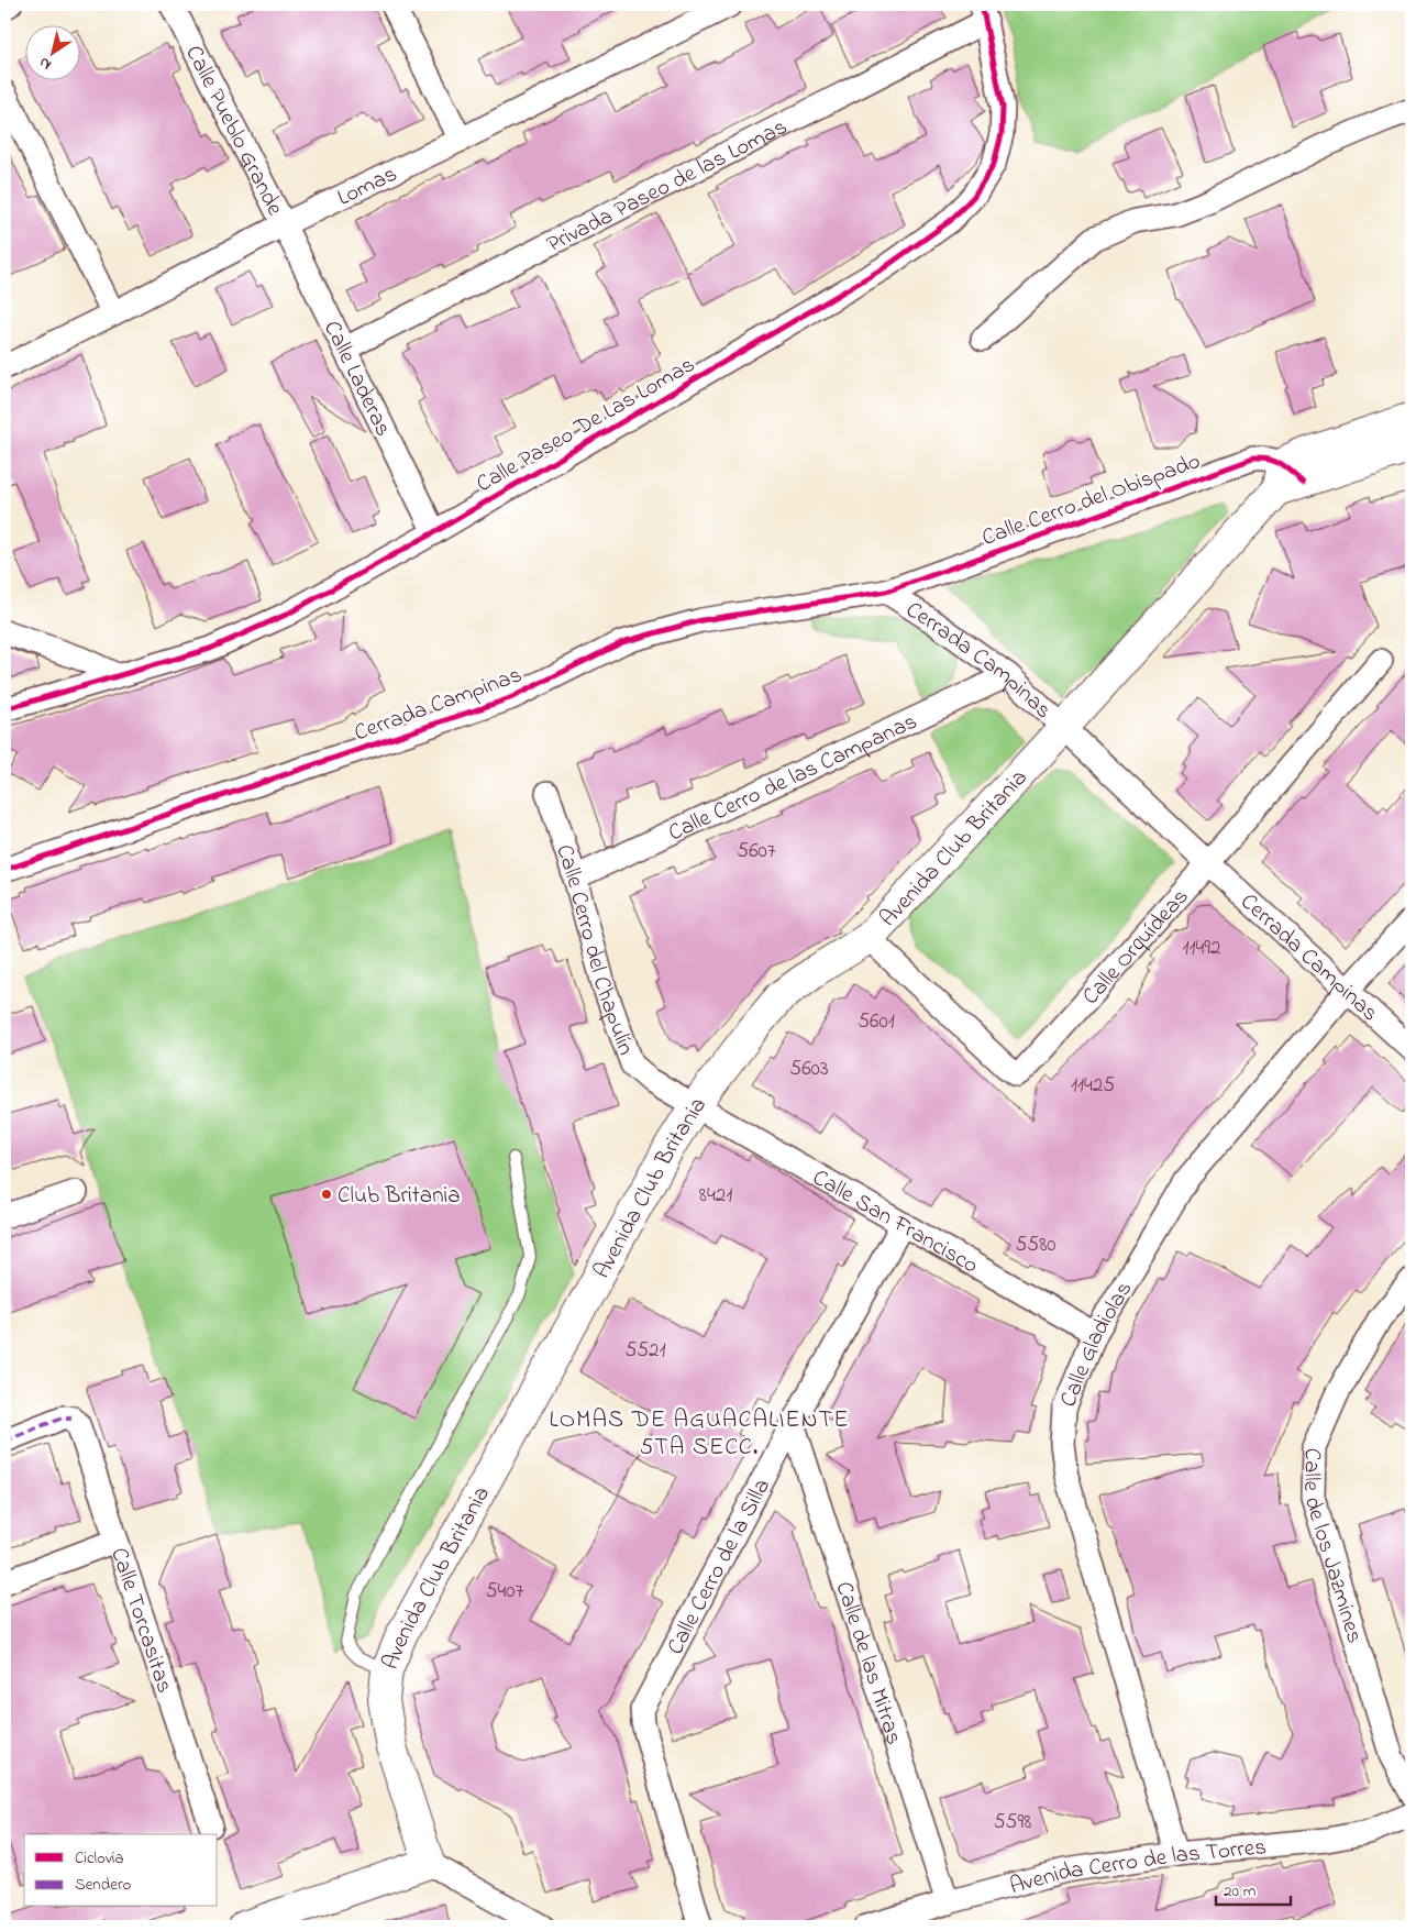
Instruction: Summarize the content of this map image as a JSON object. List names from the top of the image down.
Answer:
{
  "streets": {
    "main road": ["Avenida Club Britania"],
    "street": [
      "Calle Pueblo Grande",
      "Lomas",
      "Privada Paseo de las Lomas",
      "Calle Laderas",
      "Calle Paseo De Las Lomas",
      "Calle Cerro del Obispado",
      "Cerrada Campinas",
      "Calle Cerro de las Campanas",
      "Calle Orquídeas",
      "Calle Cerro del Chapulín",
      "Calle San Francisco",
      "Calle Gladiolas",
      "Calle de los Jazmines",
      "Calle Cerro de la Silla",
      "Calle Torcasitas",
      "Calle de las Mitras",
      "Avenida Cerro de las Torres"
    ]
  },
  "crossings": [
    ["Calle Pueblo Grande", "Lomas"],
    ["Calle Pueblo Grande", "Calle Laderas"],
    ["Lomas", "Calle Laderas"],
    ["Privada Paseo de las Lomas", "Calle Laderas"],
    ["Privada Paseo de las Lomas", "Calle Paseo De Las Lomas"],
    ["Calle Laderas", "Calle Paseo De Las Lomas"],
    ["Calle Cerro del Obispado", "Cerrada Campinas"],
    ["Calle Cerro del Obispado", "Avenida Club Britania"],
    ["Cerrada Campinas", "Calle Cerro de las Campanas"],
    ["Cerrada Campinas", "Avenida Club Britania"],
    ["Cerrada Campinas", "Calle Orquídeas"],
    ["Cerrada Campinas", "Calle Gladiolas"],
    ["Calle Cerro de las Campanas", "Calle Cerro del Chapulín"],
    ["Avenida Club Britania", "Calle Orquídeas"],
    ["Avenida Club Britania", "Calle Cerro del Chapulín"],
    ["Avenida Club Britania", "Calle San Francisco"],
    ["Calle Cerro del Chapulín", "Calle San Francisco"],
    ["Calle San Francisco", "Calle Gladiolas"],
    ["Calle San Francisco", "Calle Cerro de la Silla"],
    ["Calle Gladiolas", "Avenida Cerro de las Torres"],
    ["Calle Cerro de la Silla", "Calle de las Mitras"],
    ["Calle de las Mitras", "Avenida Cerro de las Torres"]
  ],
  "districts": ["LOMAS DE AGUACALIENTE 5TA SECC."],
  "places": ["Club Britania"],
  "house_numbers": [
    "5607",
    "11492",
    "5601",
    "5603",
    "11425",
    "8421",
    "5580",
    "5521",
    "5407",
    "5598"
  ],
  "legend": ["Ciclovía", "Sendero"],
  "scale_bar": "20 m",
  "north": "bottom left"
}
